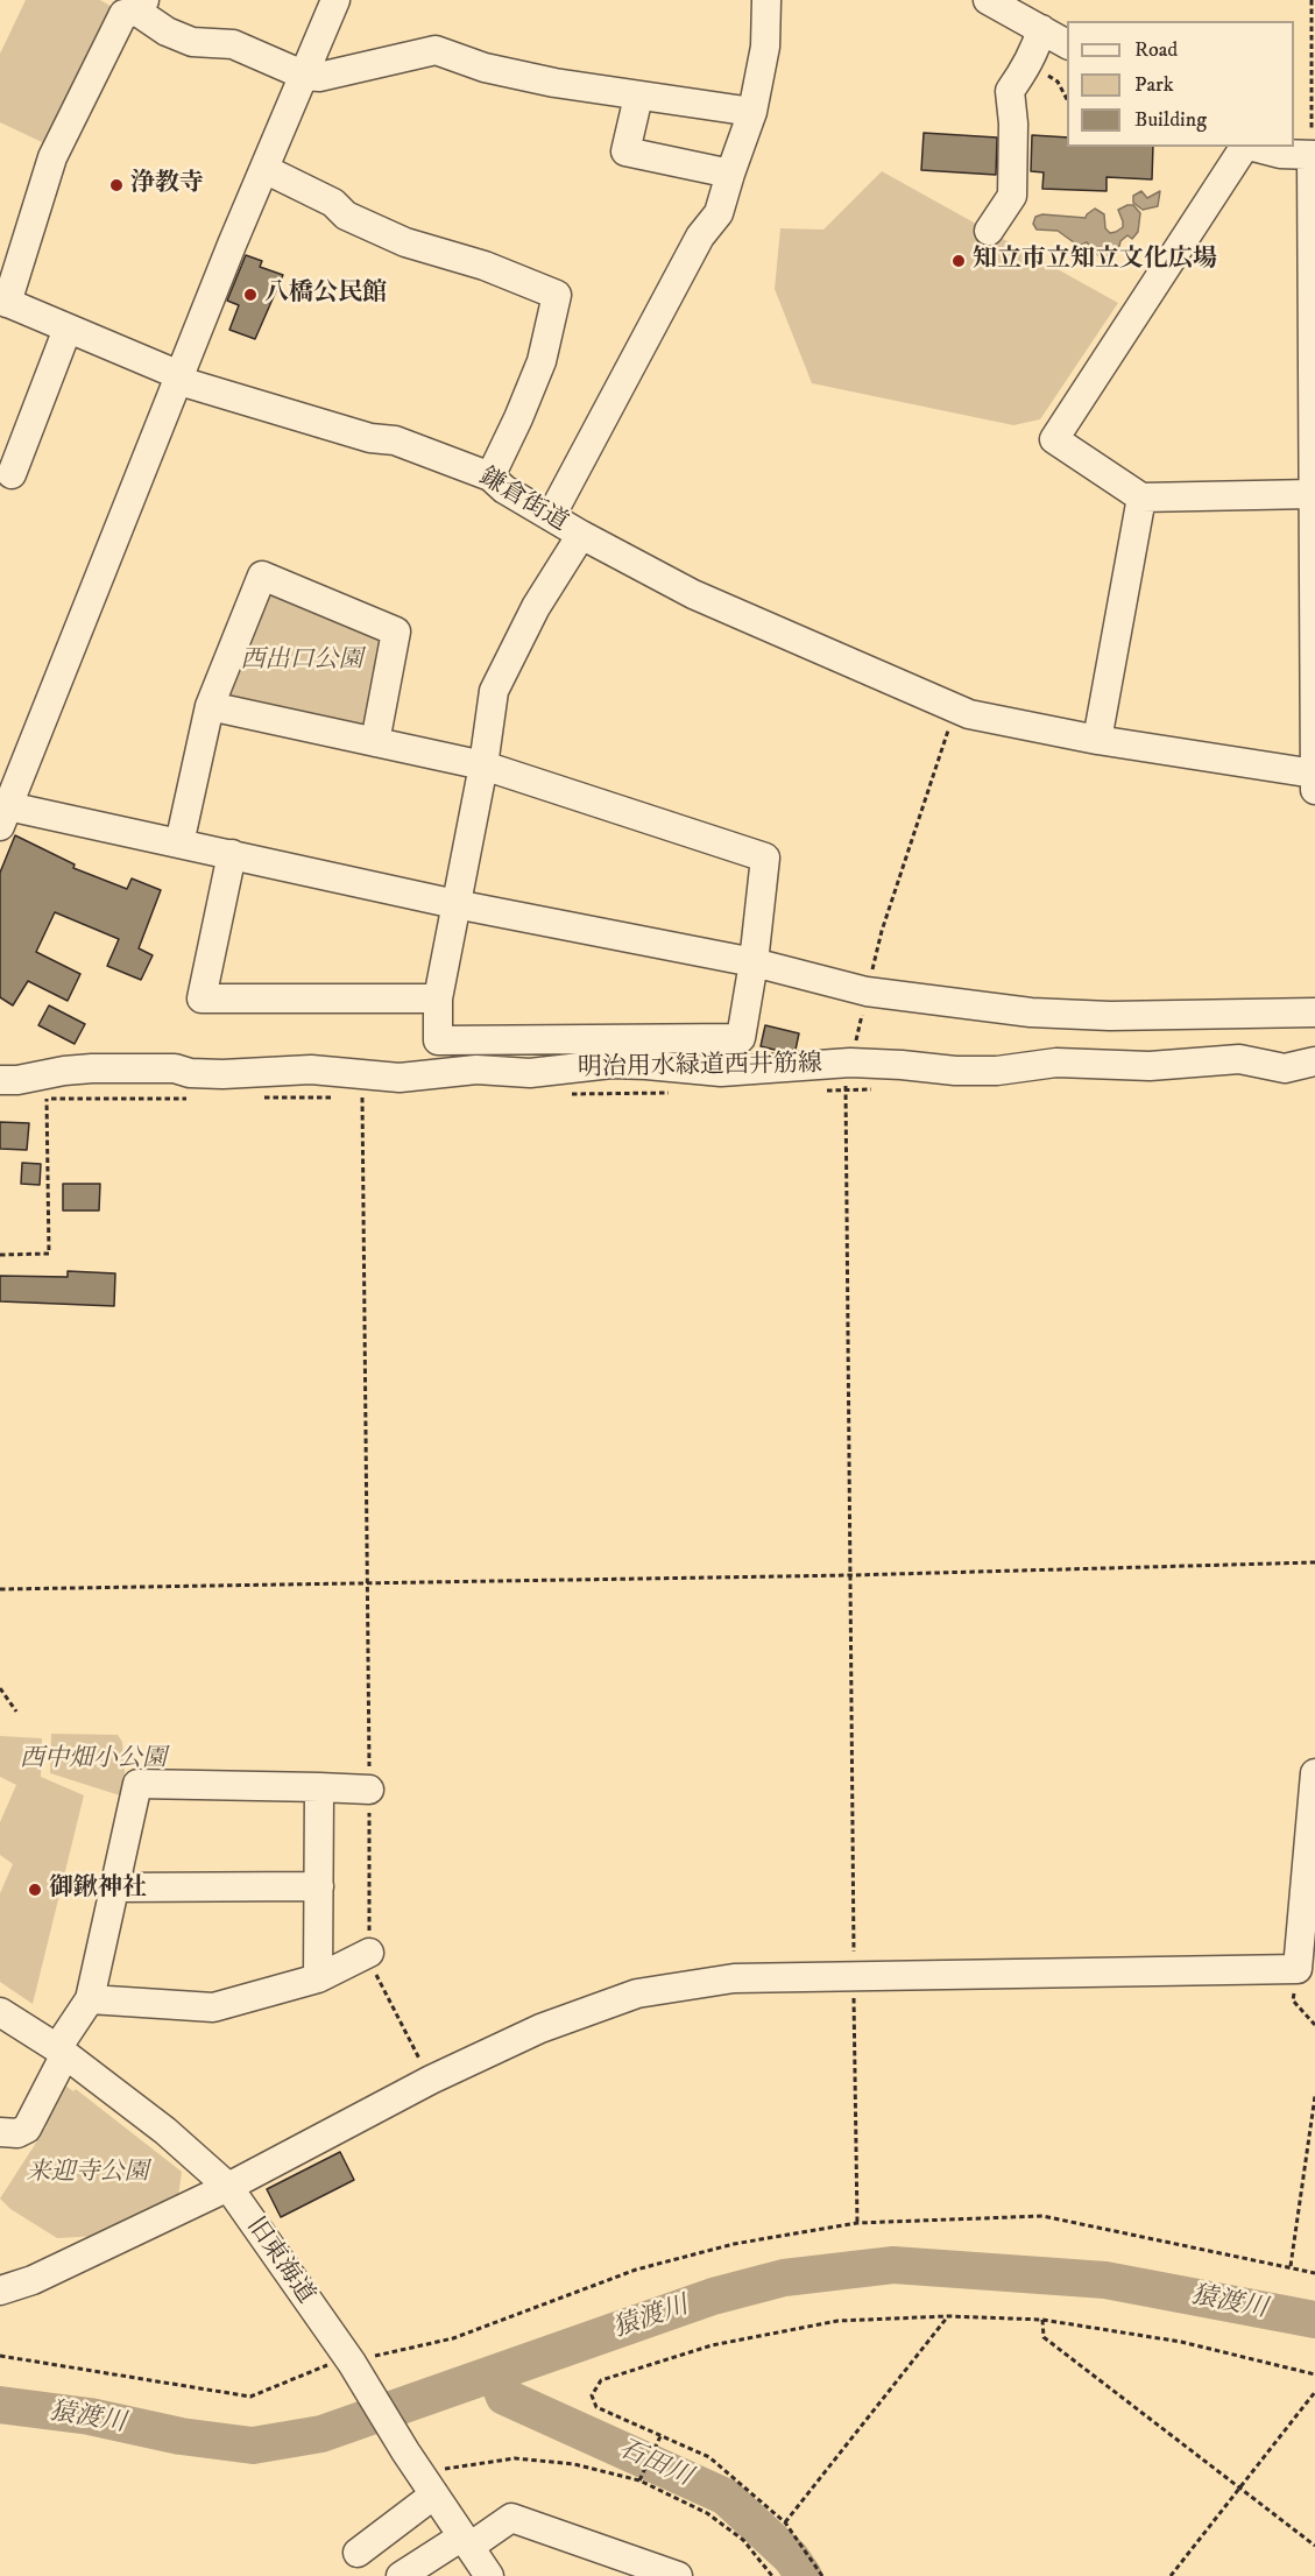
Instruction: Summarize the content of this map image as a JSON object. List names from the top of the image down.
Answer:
{
  "streets": {
    "street": ["鎌倉街道", "明治用水緑道西井筋線", "旧東海道"]
  },
  "water": ["猿渡川", "石田川"],
  "parks": ["西出口公園", "西中畑小公園", "来迎寺公園"],
  "places": [
    "浄教寺",
    "知立市立知立文化広場",
    "八橋公民館",
    "御鍬神社"
  ],
  "legend": ["Road", "Park", "Building"]
}
